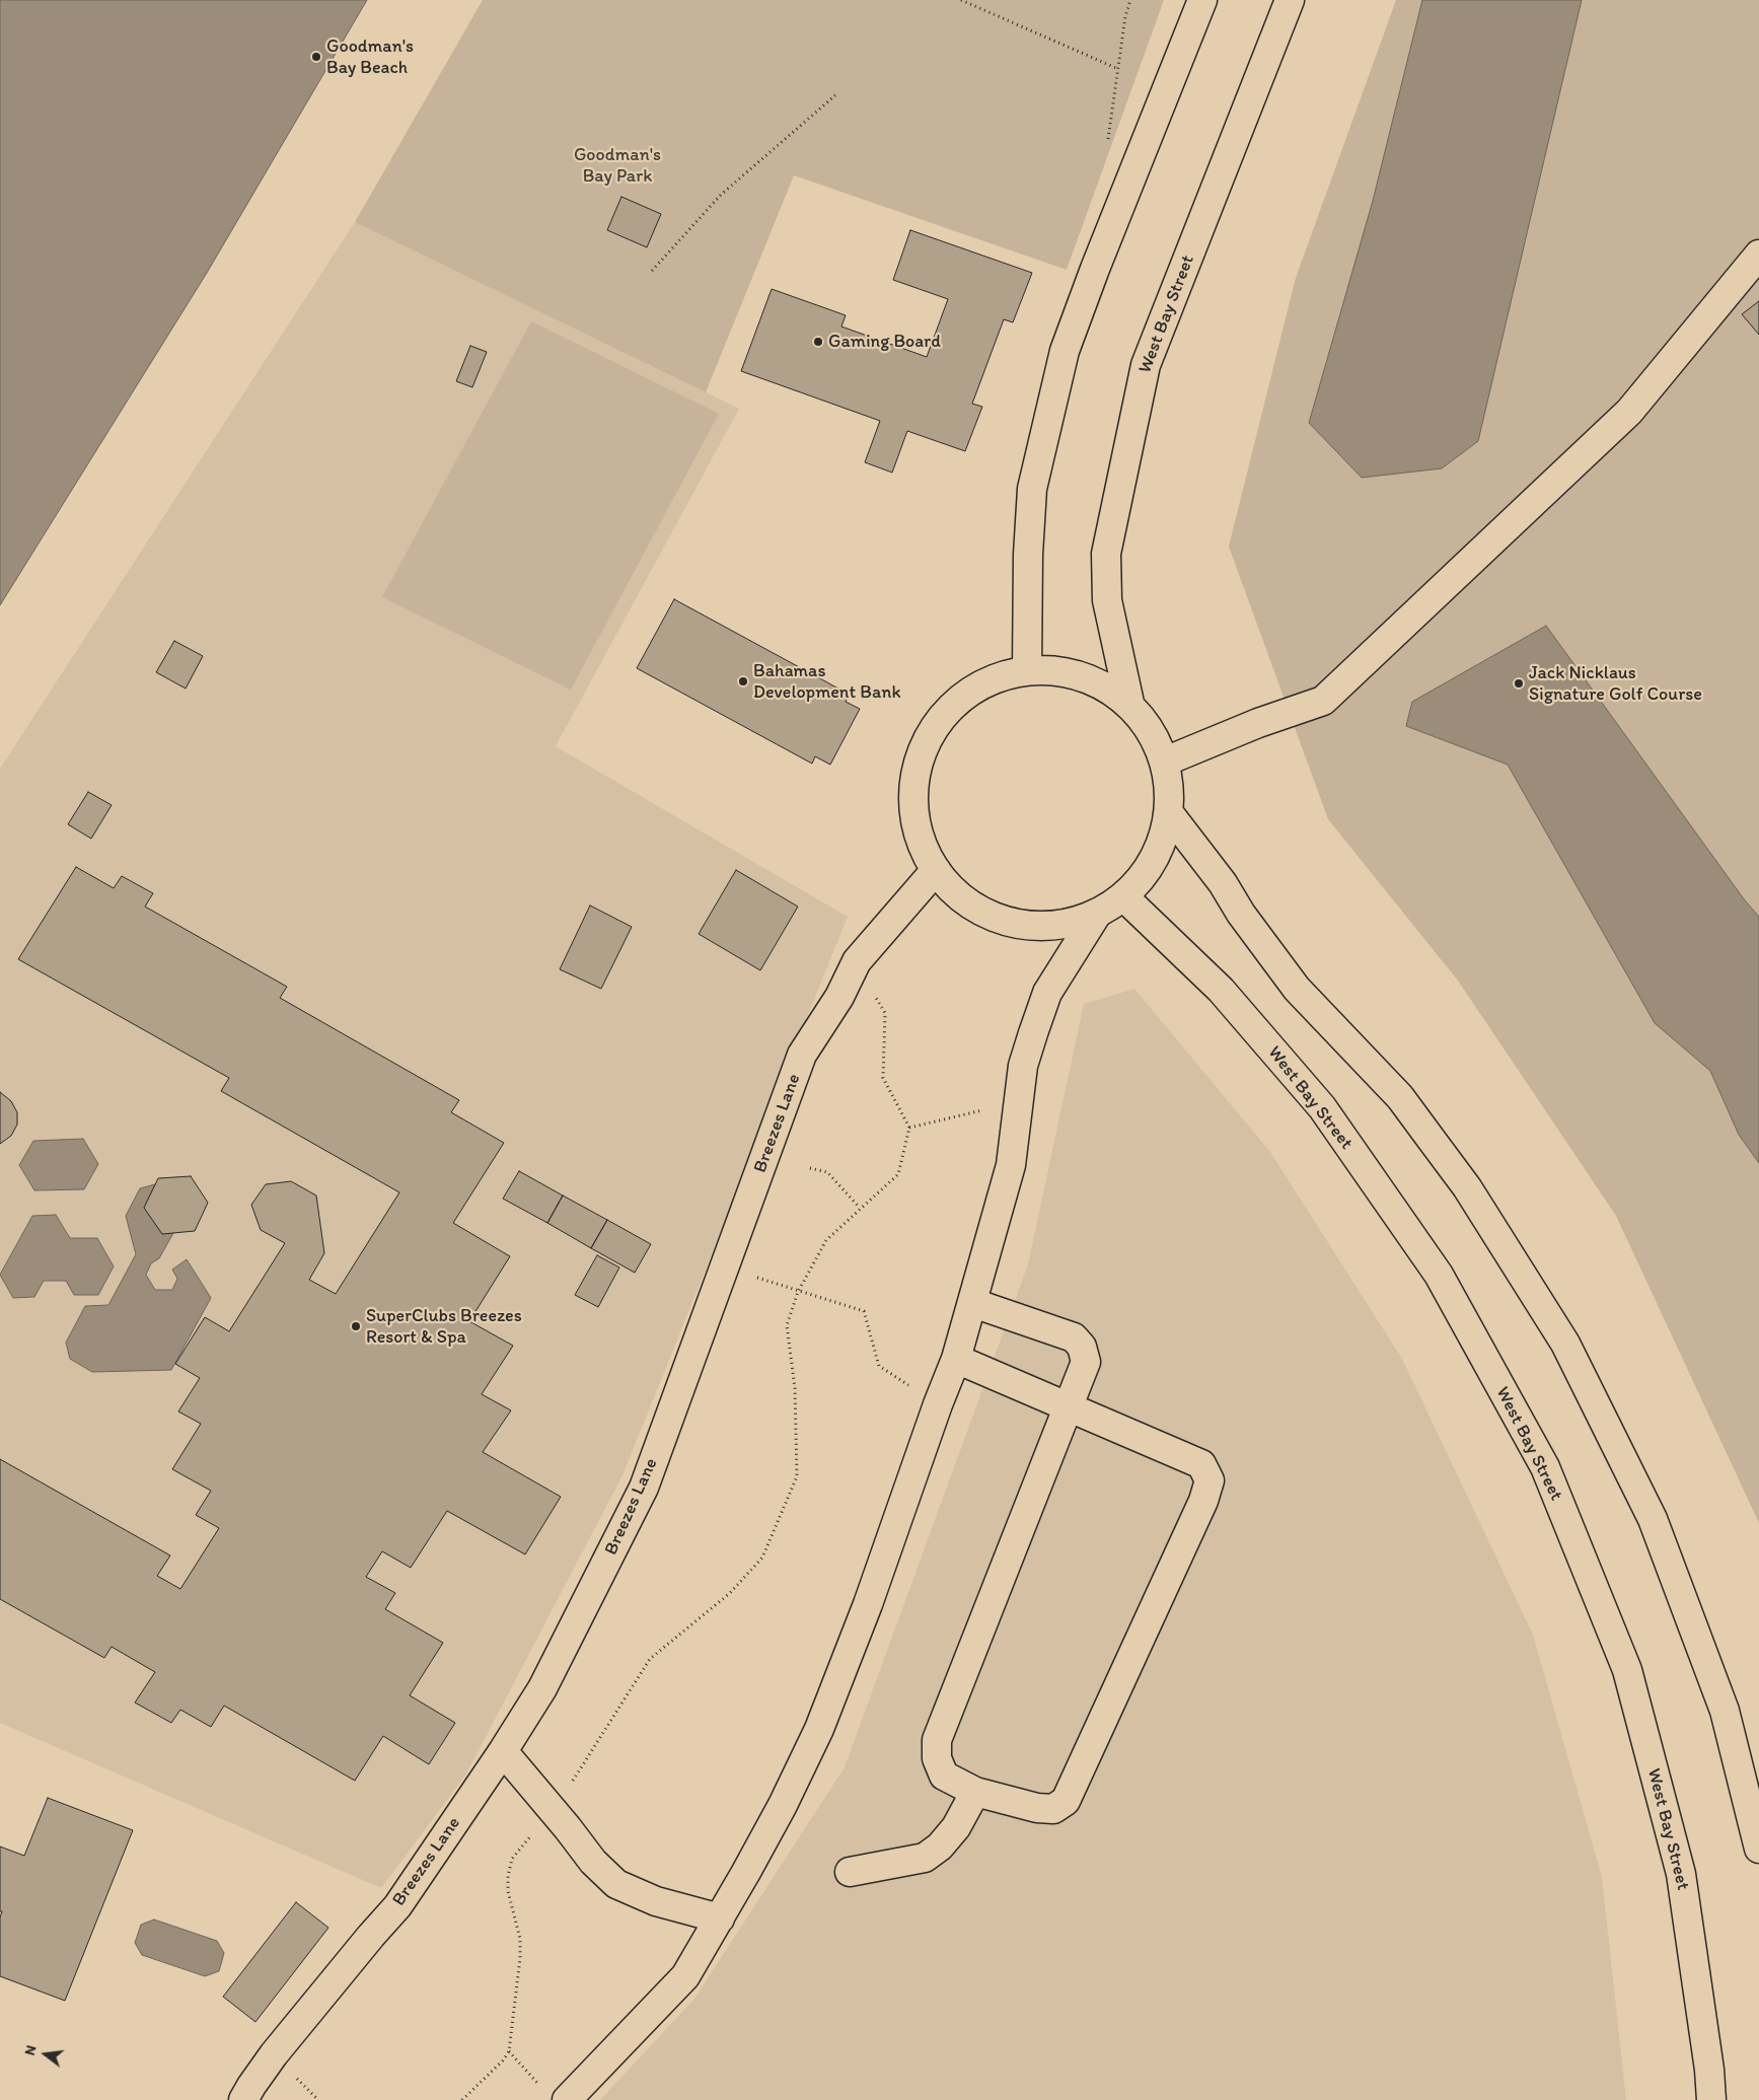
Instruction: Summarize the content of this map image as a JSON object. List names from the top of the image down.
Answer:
{
  "streets": {
    "main road": ["West Bay Street", "Breezes Lane"]
  },
  "parks": ["Goodman's Bay Park"],
  "places": [
    "Goodman's Bay Beach",
    "Gaming Board",
    "Bahamas Development Bank",
    "Jack Nicklaus Signature Golf Course",
    "SuperClubs Breezes Resort & Spa"
  ],
  "north": "left"
}
